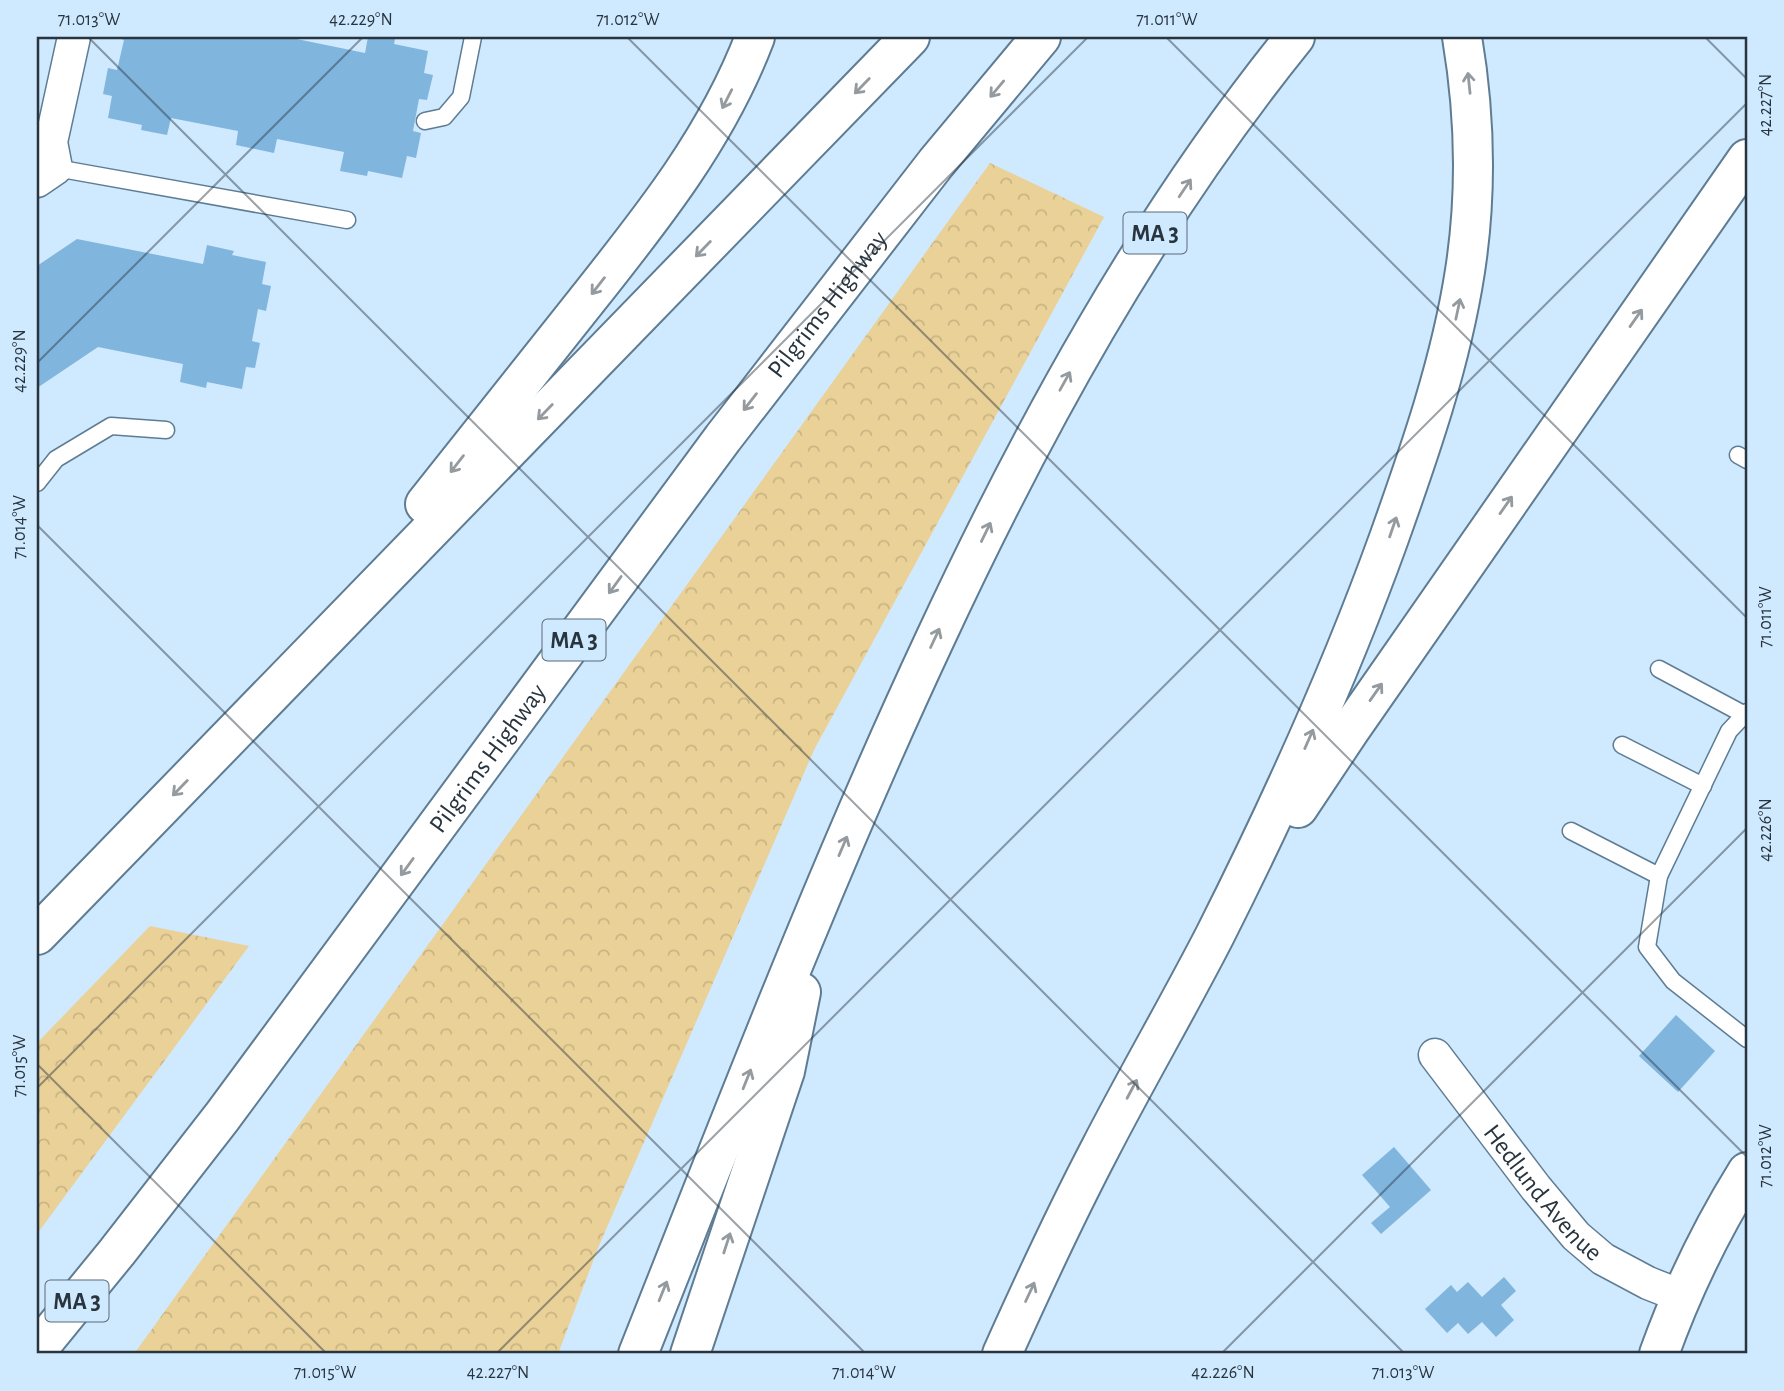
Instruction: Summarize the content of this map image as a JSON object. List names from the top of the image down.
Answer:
{
  "streets": {
    "main road": ["MA 3", "Pilgrims Highway"],
    "street": ["Hedlund Avenue"]
  },
  "crossings": [
    ["MA 3", "Pilgrims Highway"]
  ],
  "coordinates": [
    "71.013°W",
    "42.229°N",
    "71.012°W",
    "71.011°W",
    "42.227°N",
    "71.014°W",
    "42.226°N",
    "71.015°W"
  ]
}
